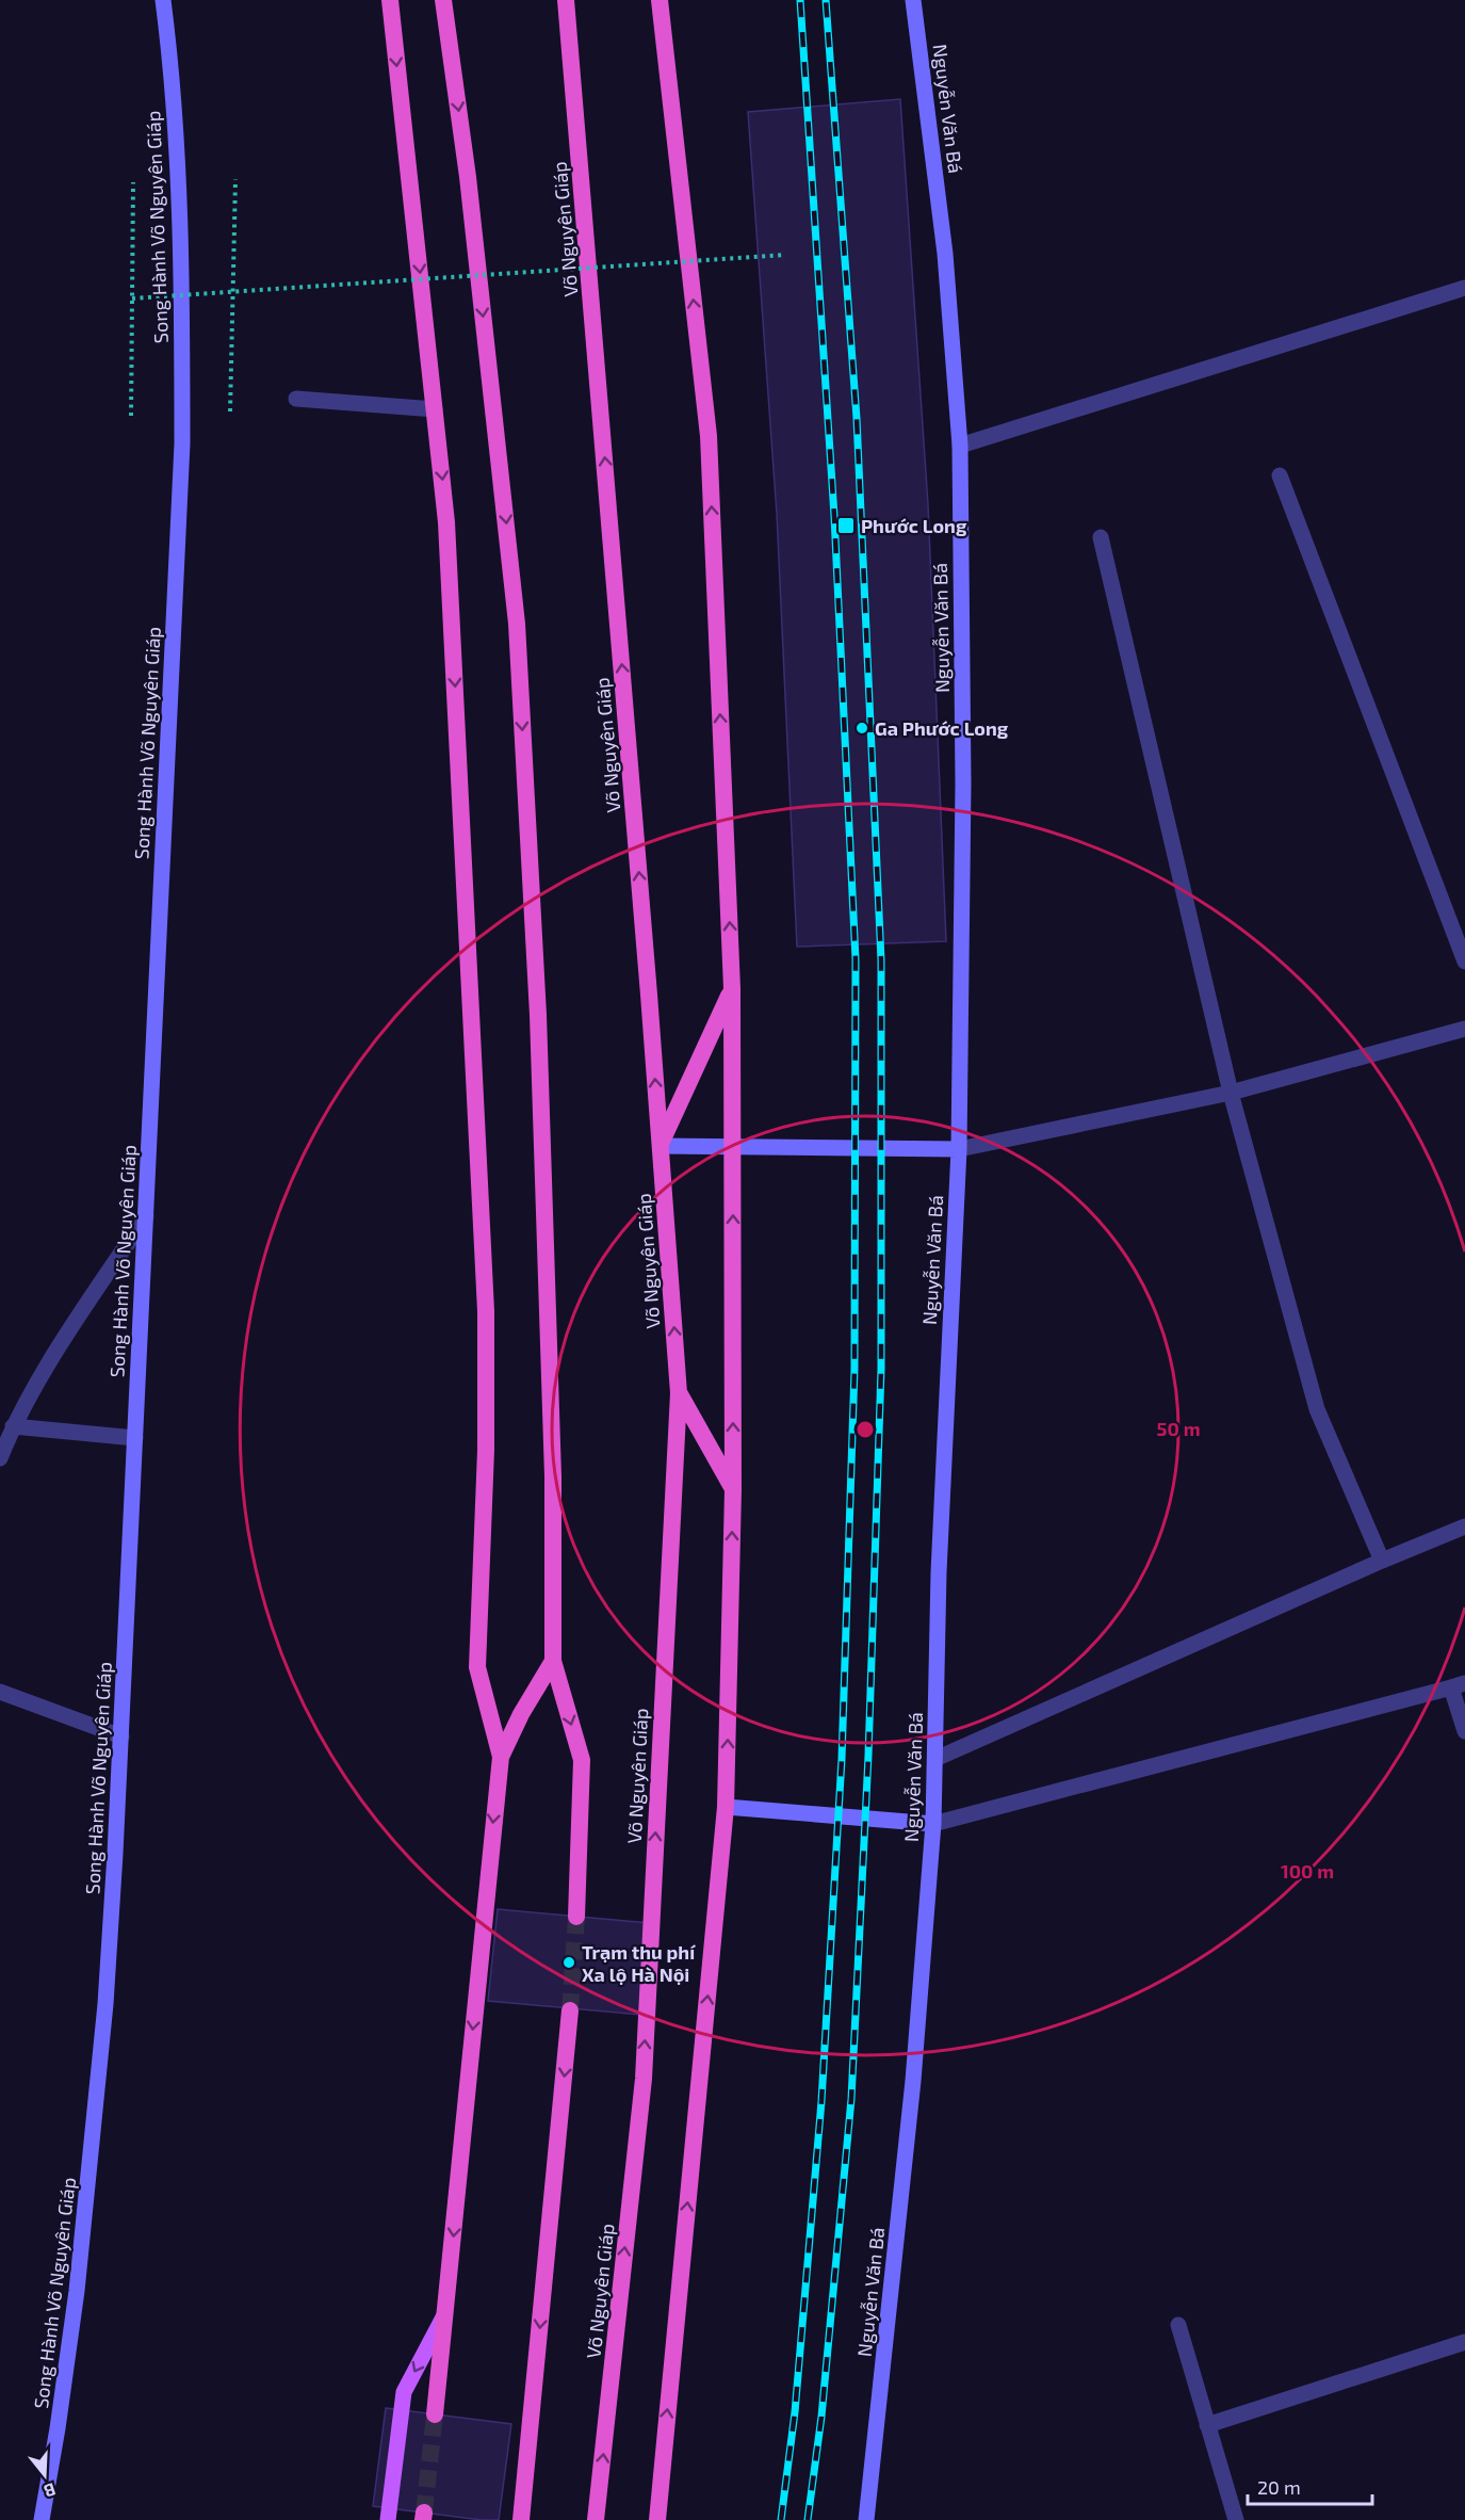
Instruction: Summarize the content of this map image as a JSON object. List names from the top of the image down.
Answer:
{
  "streets": {
    "highway": ["Võ Nguyên Giáp"],
    "main road": ["Nguyễn Văn Bá", "Song Hành Võ Nguyên Giáp"]
  },
  "places": {
    "transit": ["Phước Long"],
    "other": ["Ga Phước Long", "Trạm thu phí Xa lộ Hà Nội"]
  },
  "scale_bar": "20 m",
  "north": "bottom",
  "rings": ["50 m", "100 m"]
}
